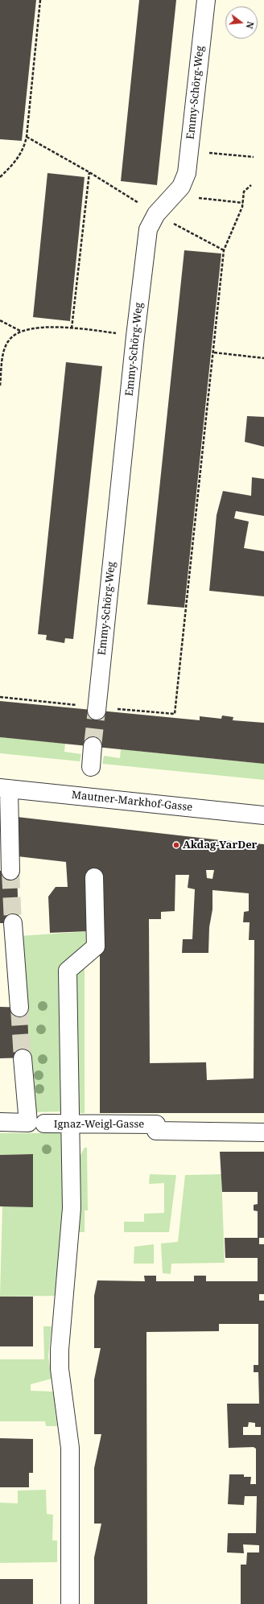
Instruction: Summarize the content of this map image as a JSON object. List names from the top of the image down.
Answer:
{
  "streets": {
    "street": ["Emmy-Schörg-Weg", "Mautner-Markhof-Gasse", "Ignaz-Weigl-Gasse"]
  },
  "places": ["Akdag-YarDer"],
  "north": "right"
}
